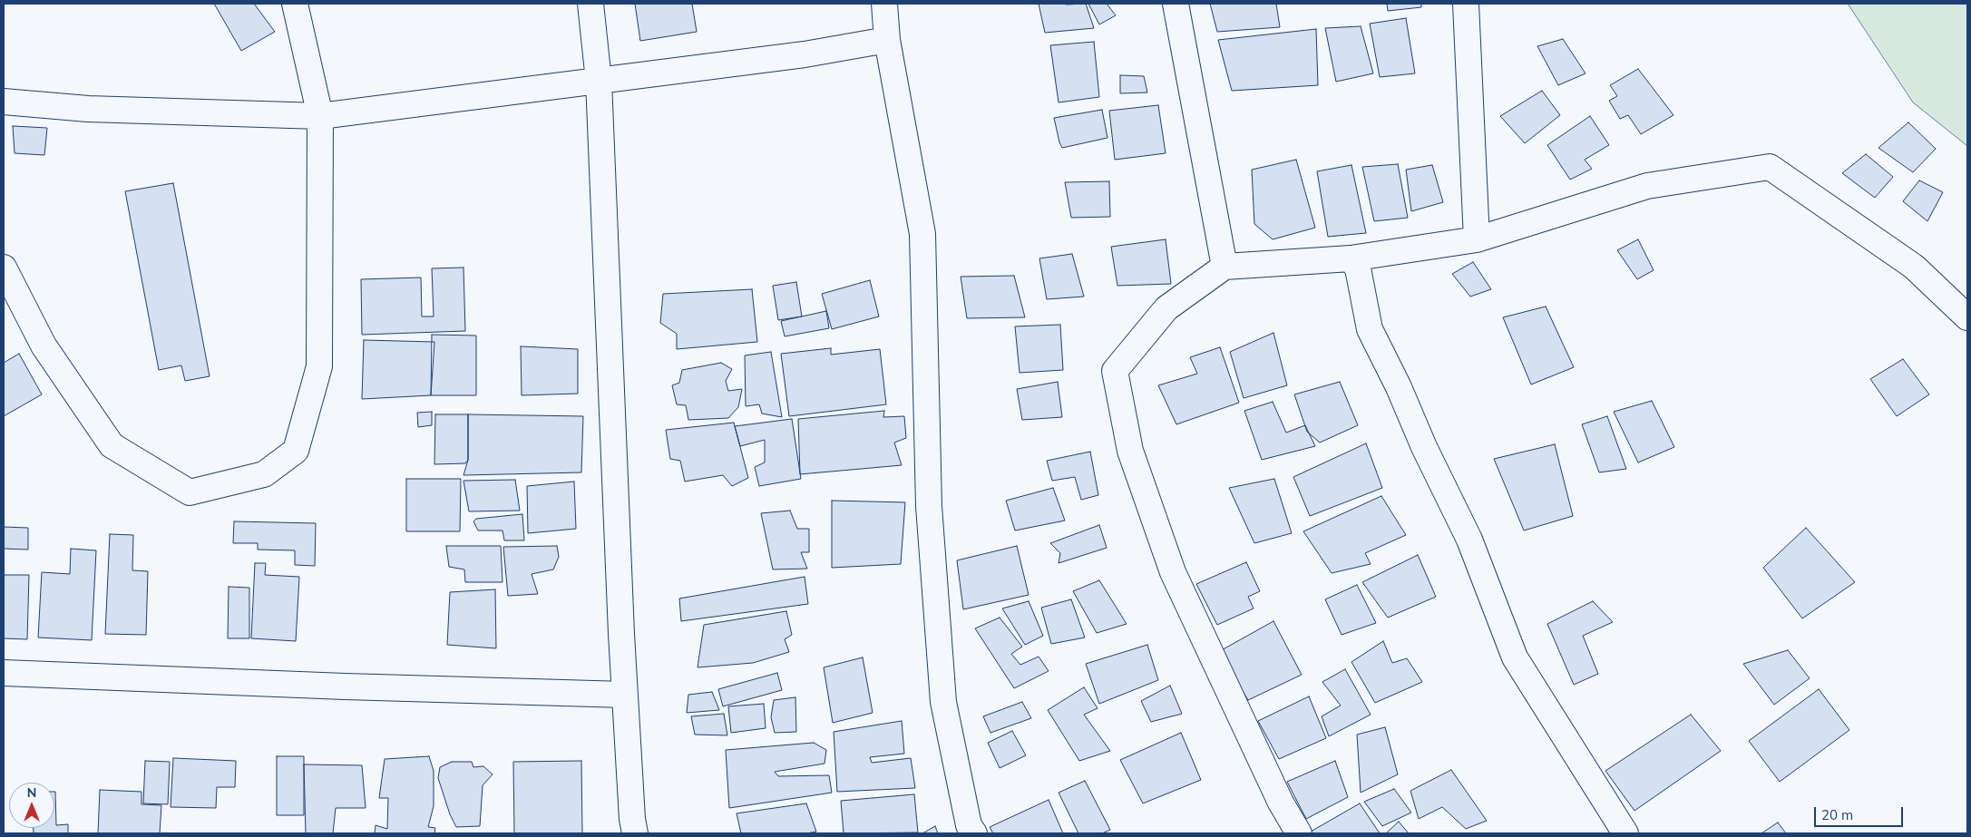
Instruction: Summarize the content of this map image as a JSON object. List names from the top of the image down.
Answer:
{
  "scale_bar": "20 m",
  "north": "top"
}
